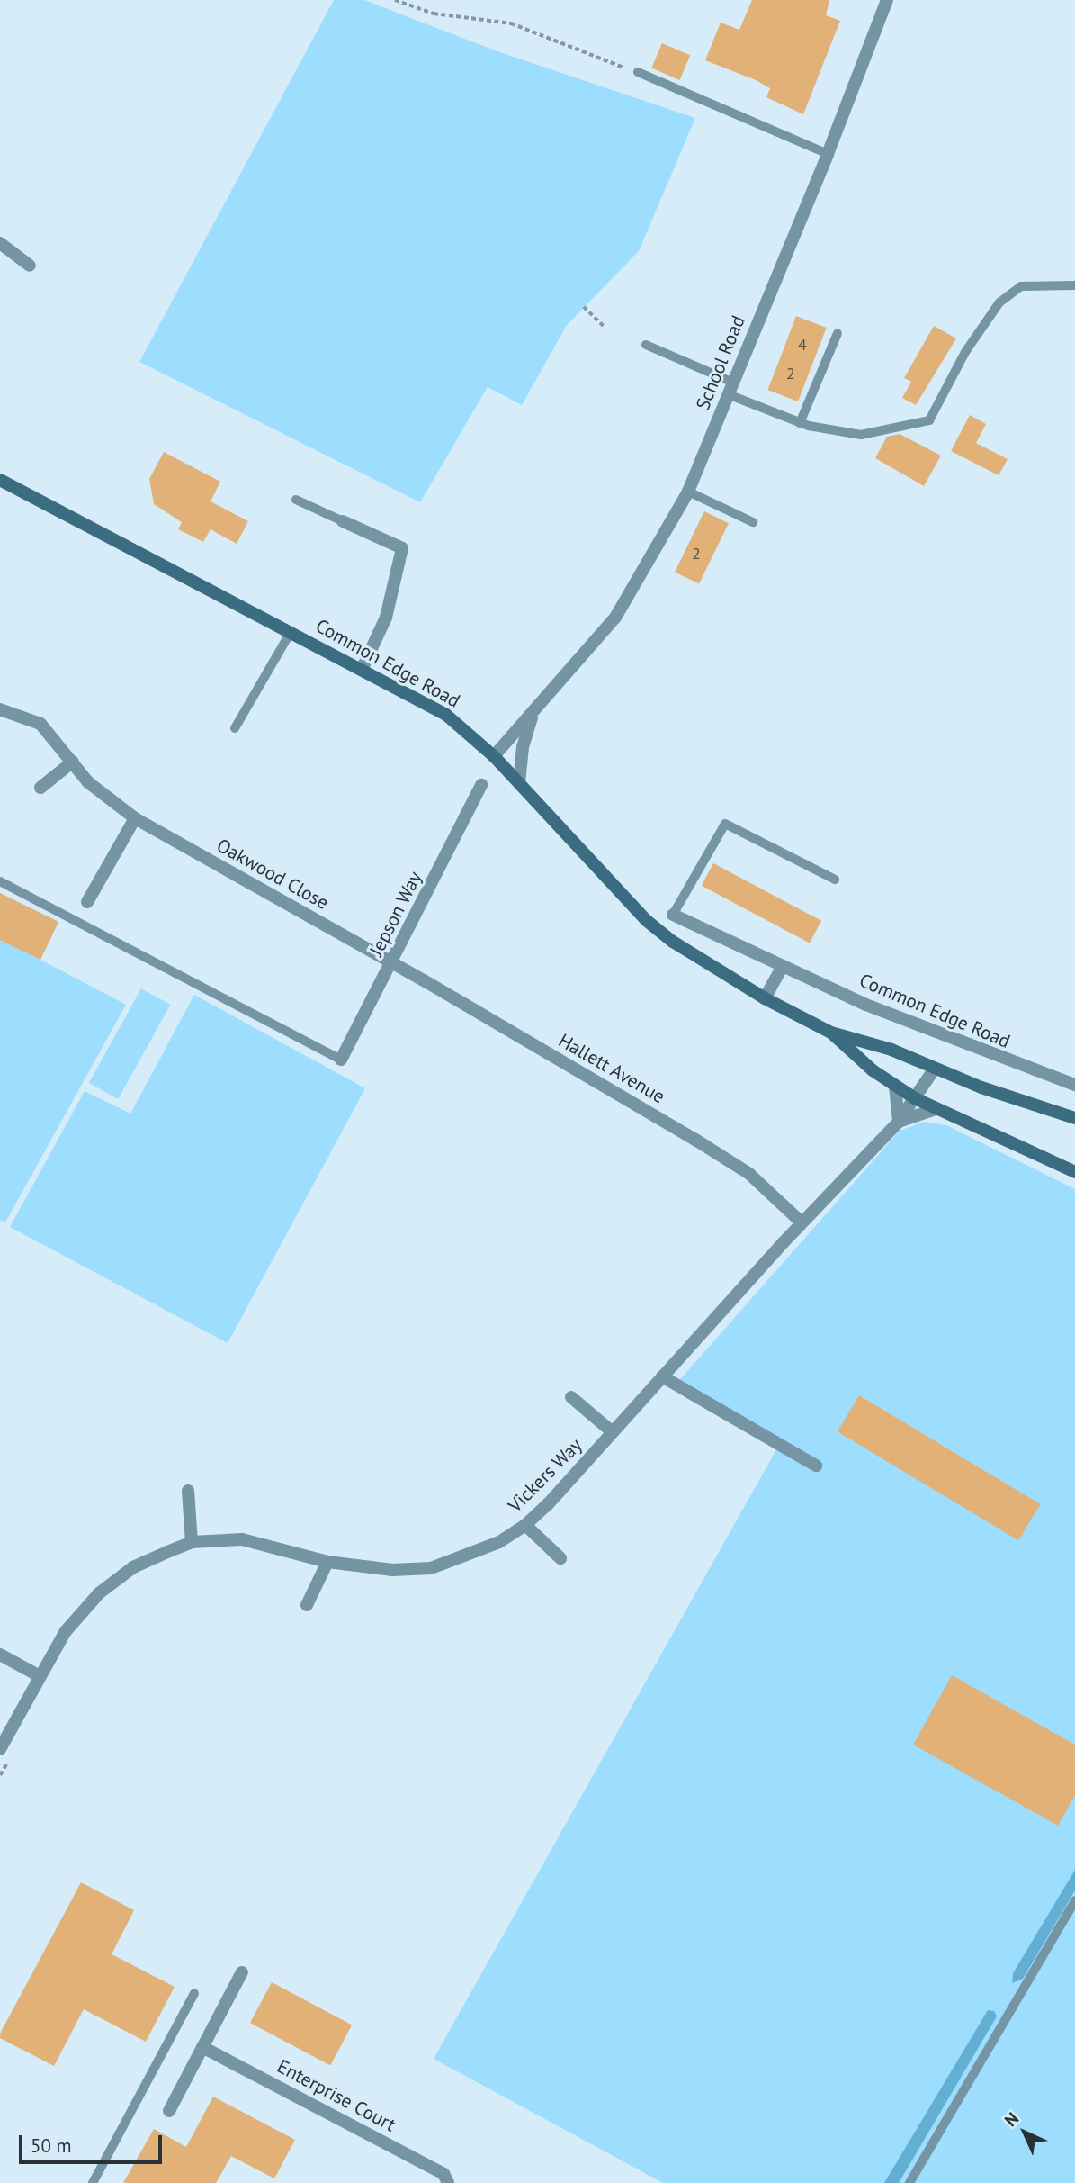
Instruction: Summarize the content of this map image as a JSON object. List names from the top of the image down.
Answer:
{
  "streets": {
    "main road": ["Common Edge Road"],
    "street": [
      "School Road",
      "Oakwood Close",
      "Jepson Way",
      "Hallett Avenue",
      "Vickers Way",
      "Enterprise Court"
    ]
  },
  "crossings": [
    ["School Road", "Common Edge Road"],
    ["Common Edge Road", "Vickers Way"],
    ["Oakwood Close", "Jepson Way"],
    ["Oakwood Close", "Hallett Avenue"],
    ["Jepson Way", "Hallett Avenue"],
    ["Hallett Avenue", "Vickers Way"]
  ],
  "house_numbers": ["4", "2", "2"],
  "scale_bar": "50 m",
  "north": "top left"
}
